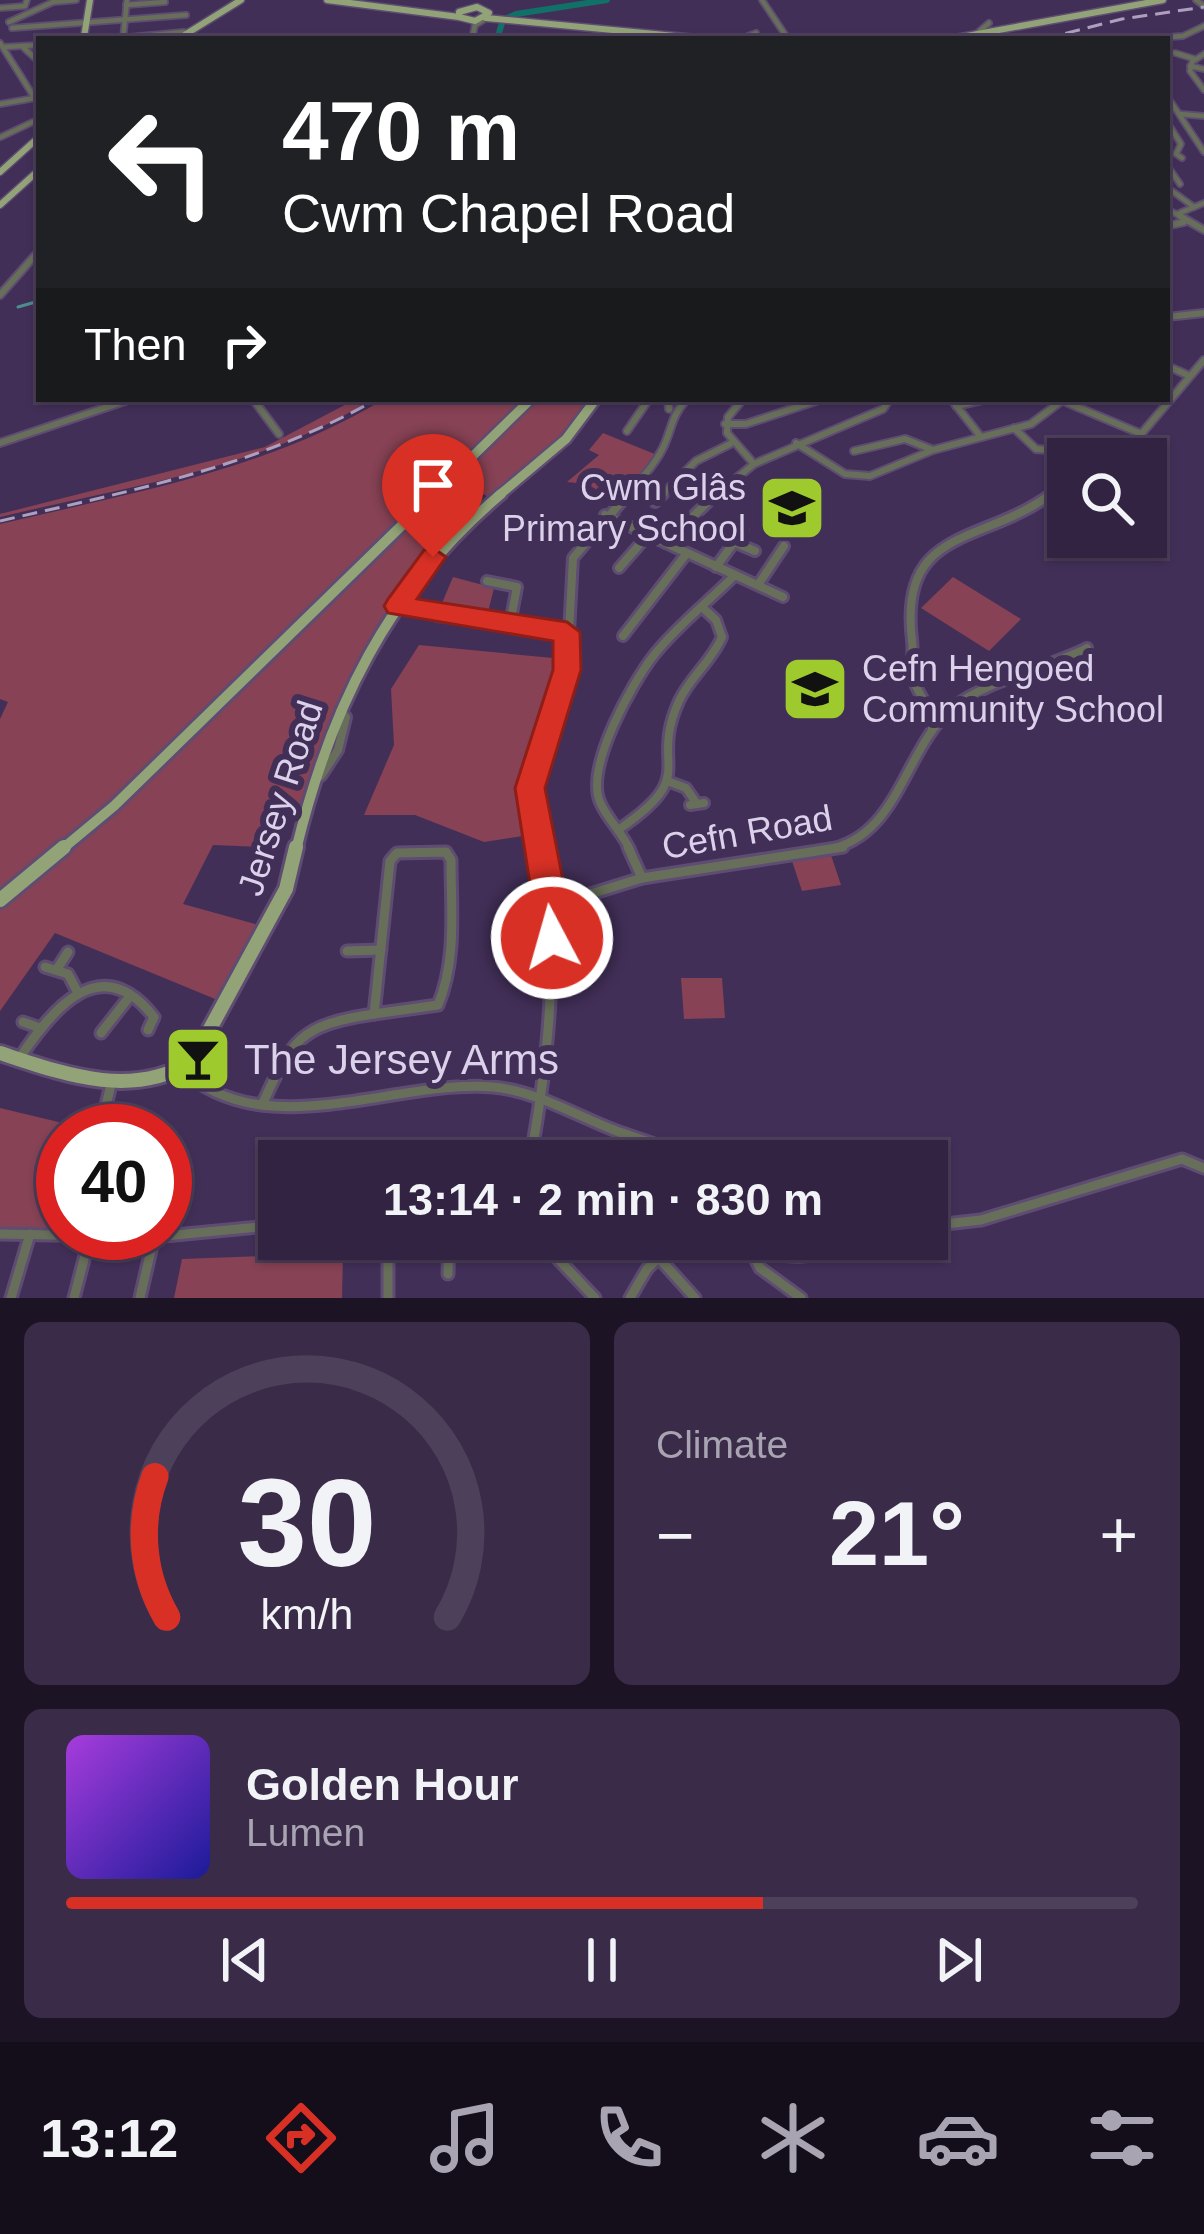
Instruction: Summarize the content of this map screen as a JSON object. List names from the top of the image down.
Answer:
{
  "streets": {
    "main road": ["Jersey Road"],
    "street": ["Cefn Road"]
  },
  "places": {
    "school or university": ["Cwm Glâs Primary School", "Cefn Hengoed Community School"],
    "bar": ["The Jersey Arms"]
  },
  "page": {
    "turn": ["470 m", "Cwm Chapel Road"],
    "then": "Then",
    "limit": "40",
    "trip": "13:14 · 2 min · 830 m",
    "tile": "Climate",
    "heat": ["−", "21°", "+"],
    "song": ["Golden Hour", "Lumen"],
    "tabs": "13:12",
    "gauge": ["30", "km/h"]
  }
}
